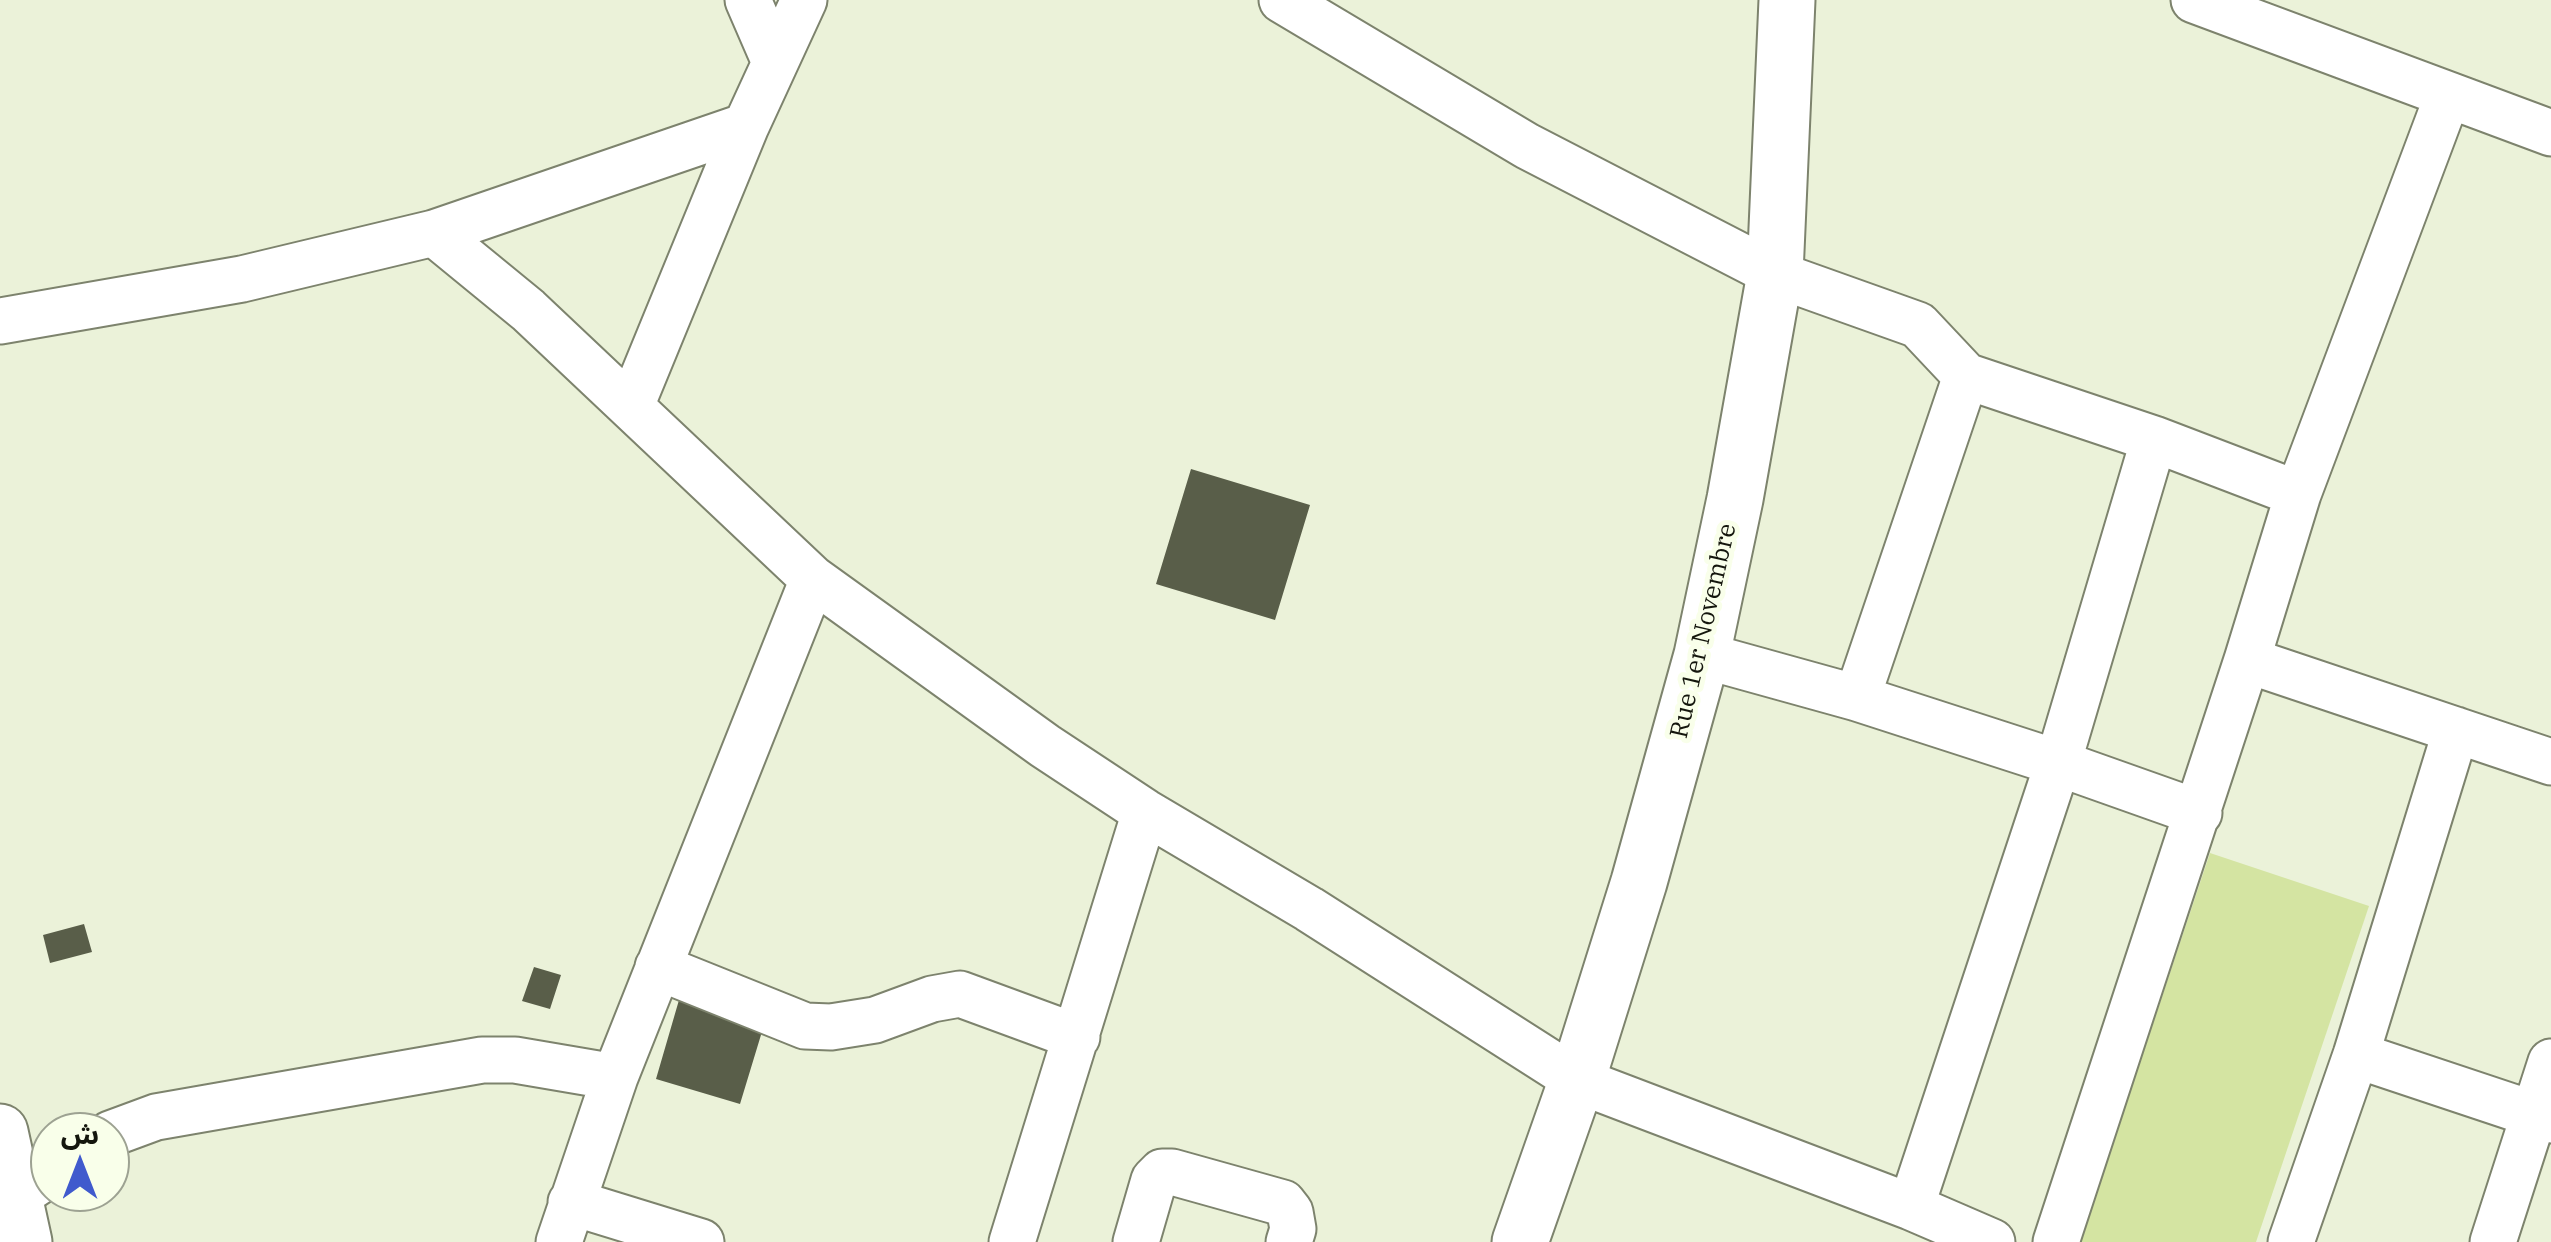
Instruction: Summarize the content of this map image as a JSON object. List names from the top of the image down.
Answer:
{
  "streets": {
    "main road": ["Rue 1er Novembre"]
  },
  "north": "top"
}
